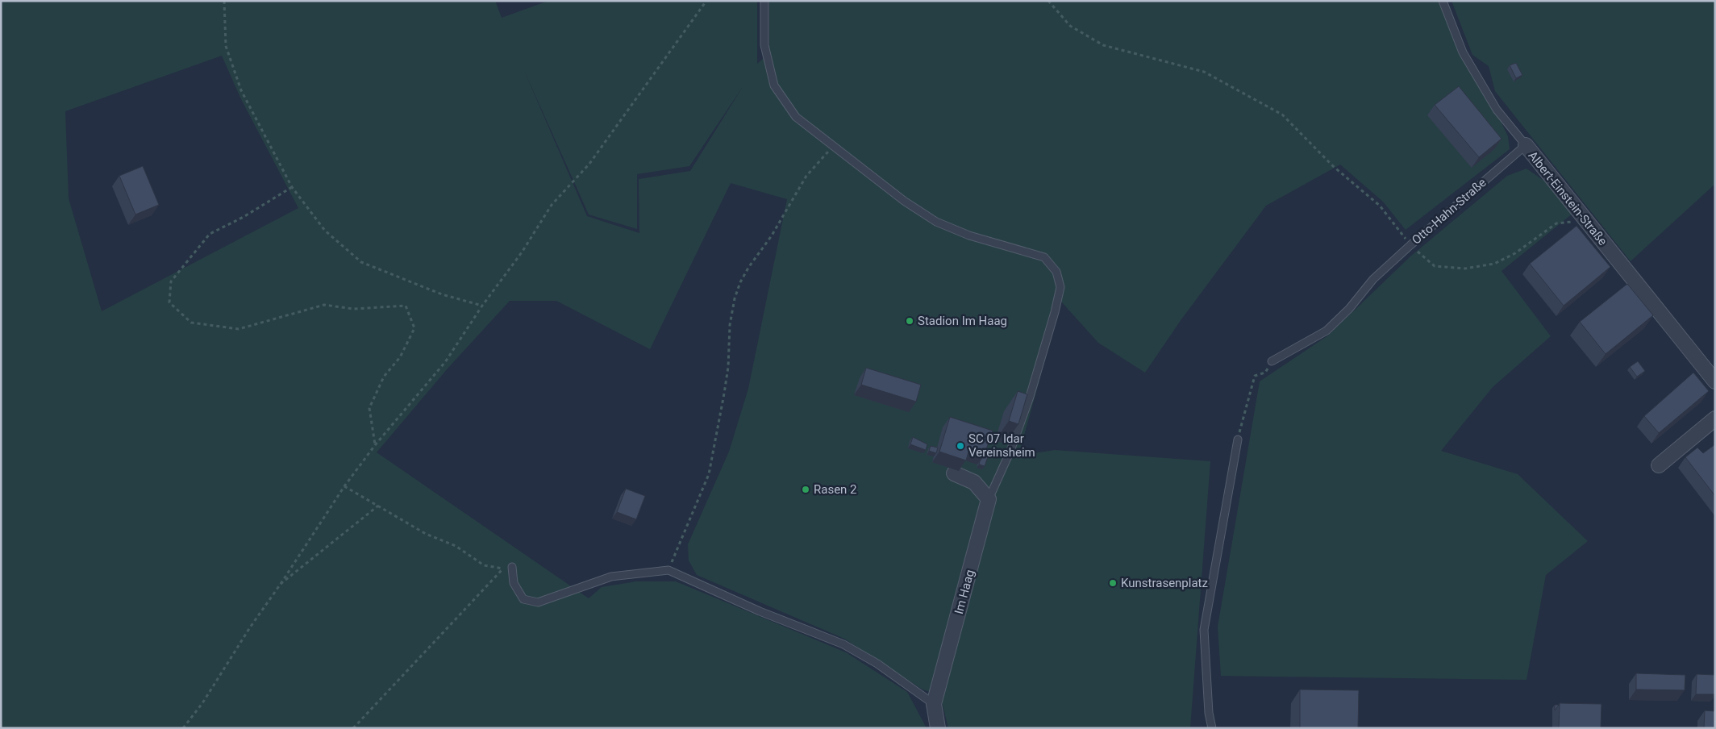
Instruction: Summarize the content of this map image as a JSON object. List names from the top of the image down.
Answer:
{
  "streets": {
    "street": ["Albert-Einstein-Straße", "Im Haag"],
    "lane": ["Otto-Hahn-Straße"]
  },
  "crossings": [
    ["Albert-Einstein-Straße", "Otto-Hahn-Straße"]
  ],
  "places": [
    "Stadion Im Haag",
    "SC 07 Idar Vereinsheim",
    "Rasen 2",
    "Kunstrasenplatz"
  ]
}
